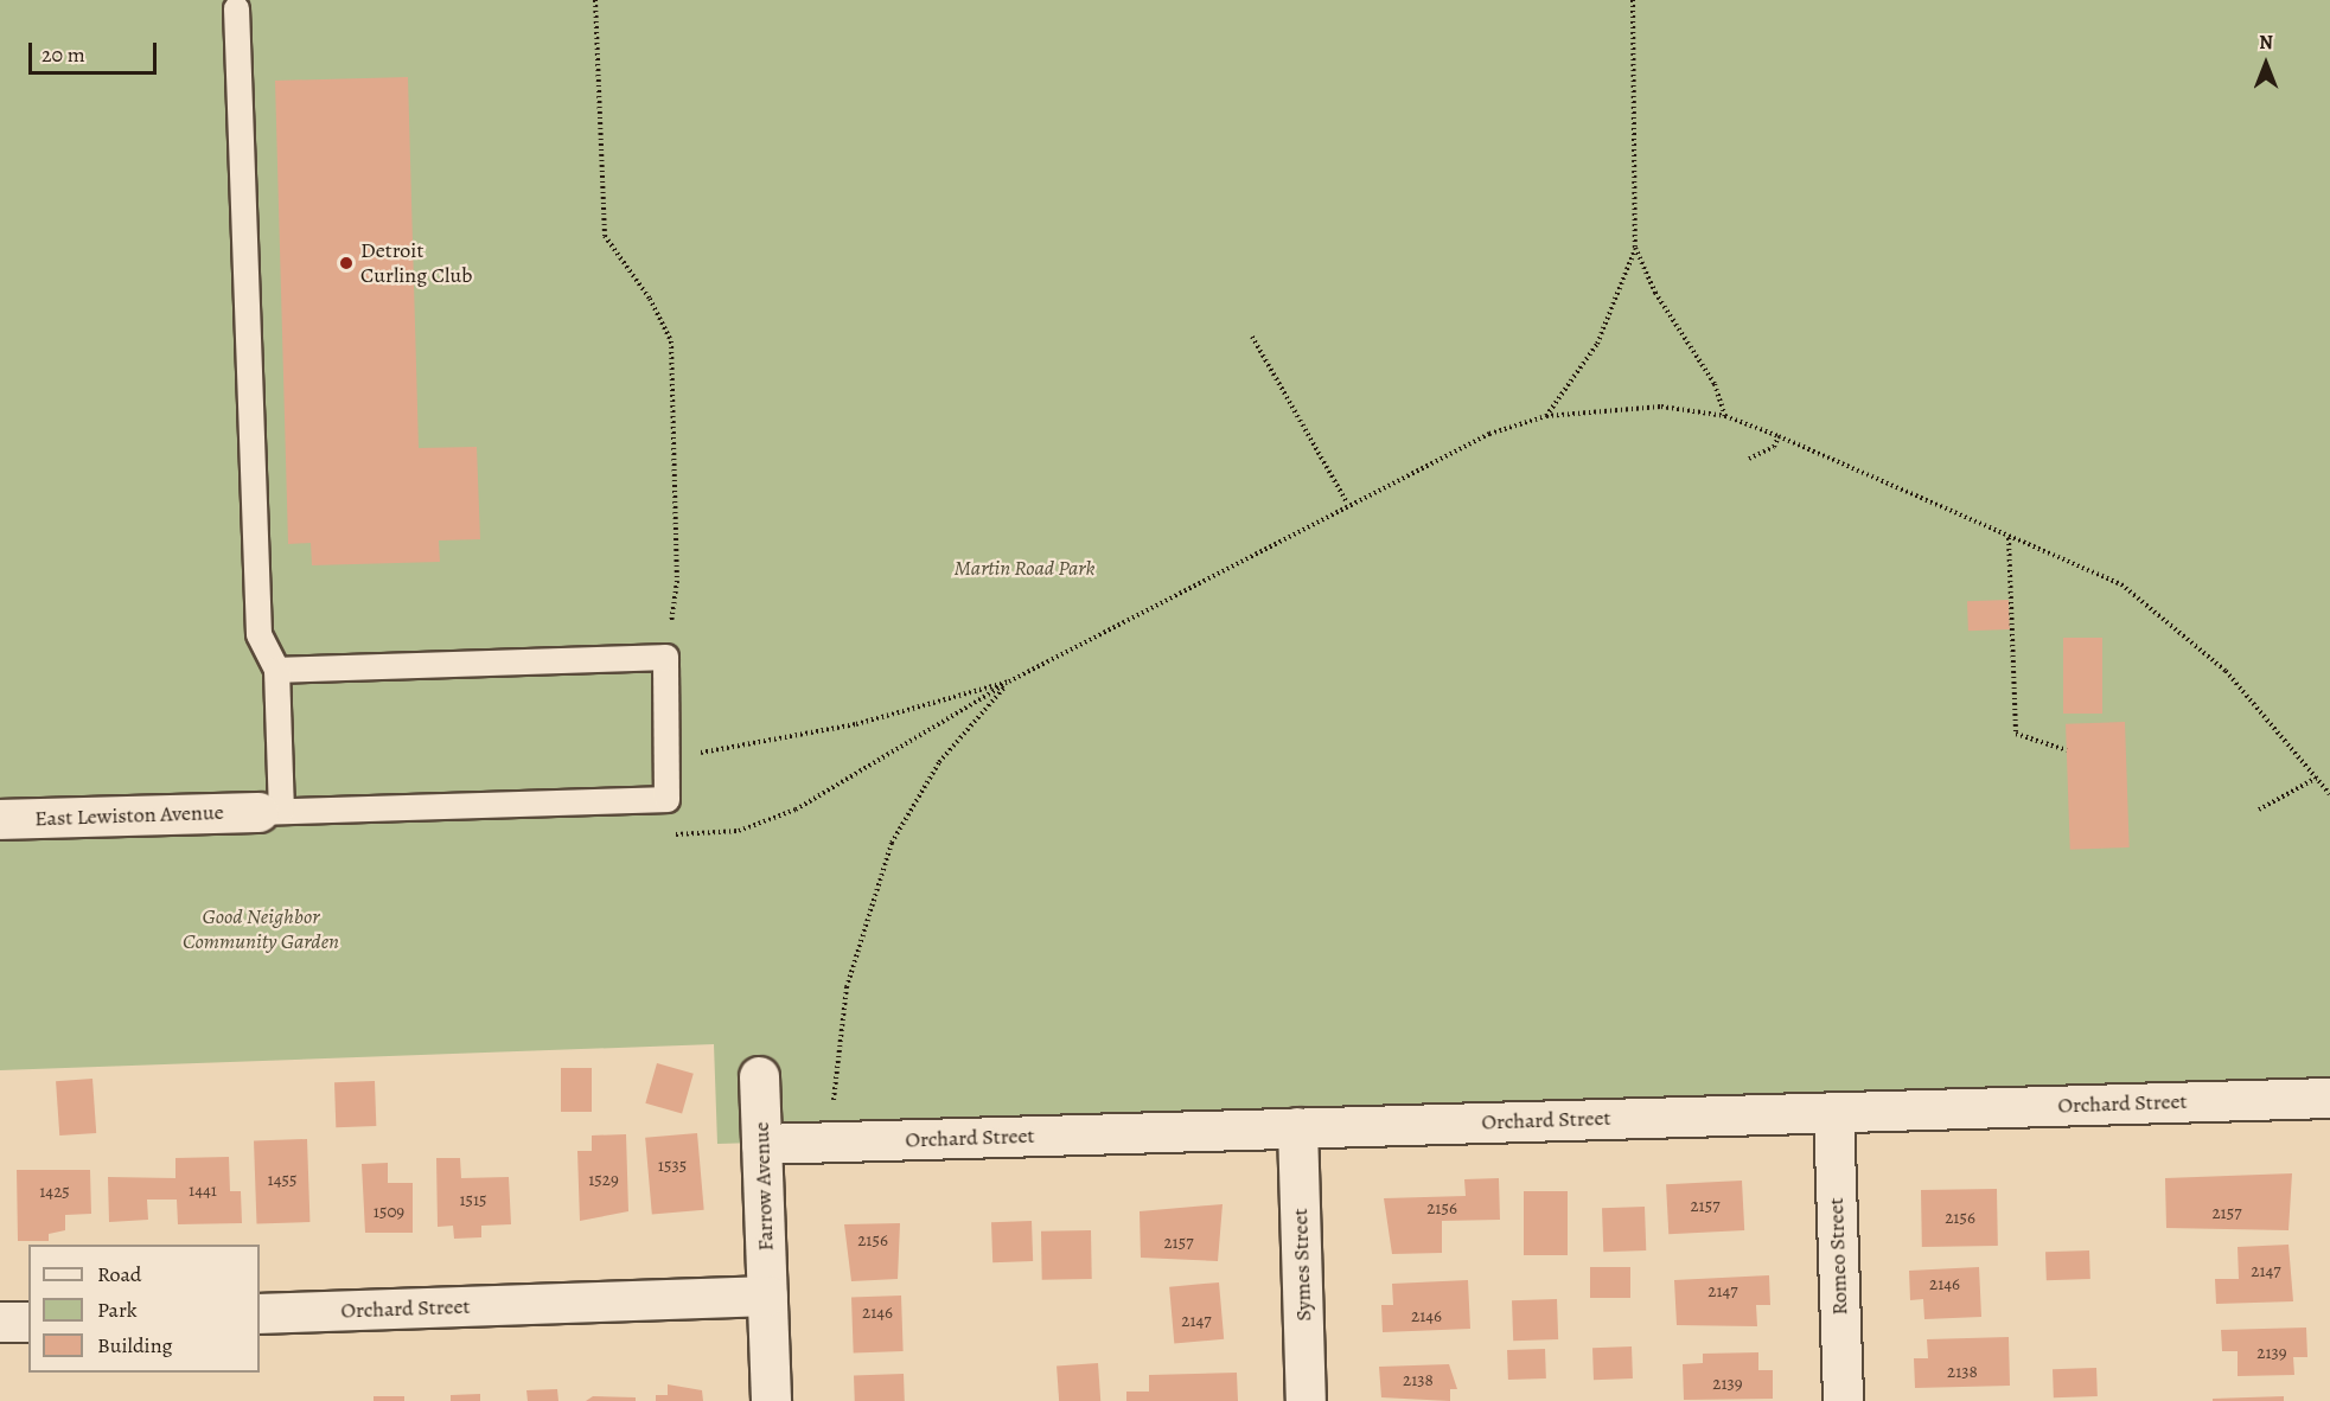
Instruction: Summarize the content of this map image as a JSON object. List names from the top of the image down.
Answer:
{
  "streets": {
    "street": [
      "East Lewiston Avenue",
      "Orchard Street",
      "Farrow Avenue",
      "Romeo Street",
      "Symes Street"
    ]
  },
  "crossings": [
    ["Orchard Street", "Farrow Avenue"],
    ["Orchard Street", "Romeo Street"],
    ["Orchard Street", "Symes Street"]
  ],
  "parks": ["Martin Road Park", "Good Neighbor Community Garden"],
  "places": ["Detroit Curling Club"],
  "house_numbers": [
    "1535",
    "1455",
    "1529",
    "1441",
    "1425",
    "1515",
    "2157",
    "2156",
    "1509",
    "2157",
    "2156",
    "2156",
    "2157",
    "2147",
    "2146",
    "2147",
    "2146",
    "2146",
    "2147",
    "2139",
    "2138",
    "2138",
    "2139"
  ],
  "legend": ["Road", "Park", "Building"],
  "scale_bar": "20 m",
  "north": "top"
}
